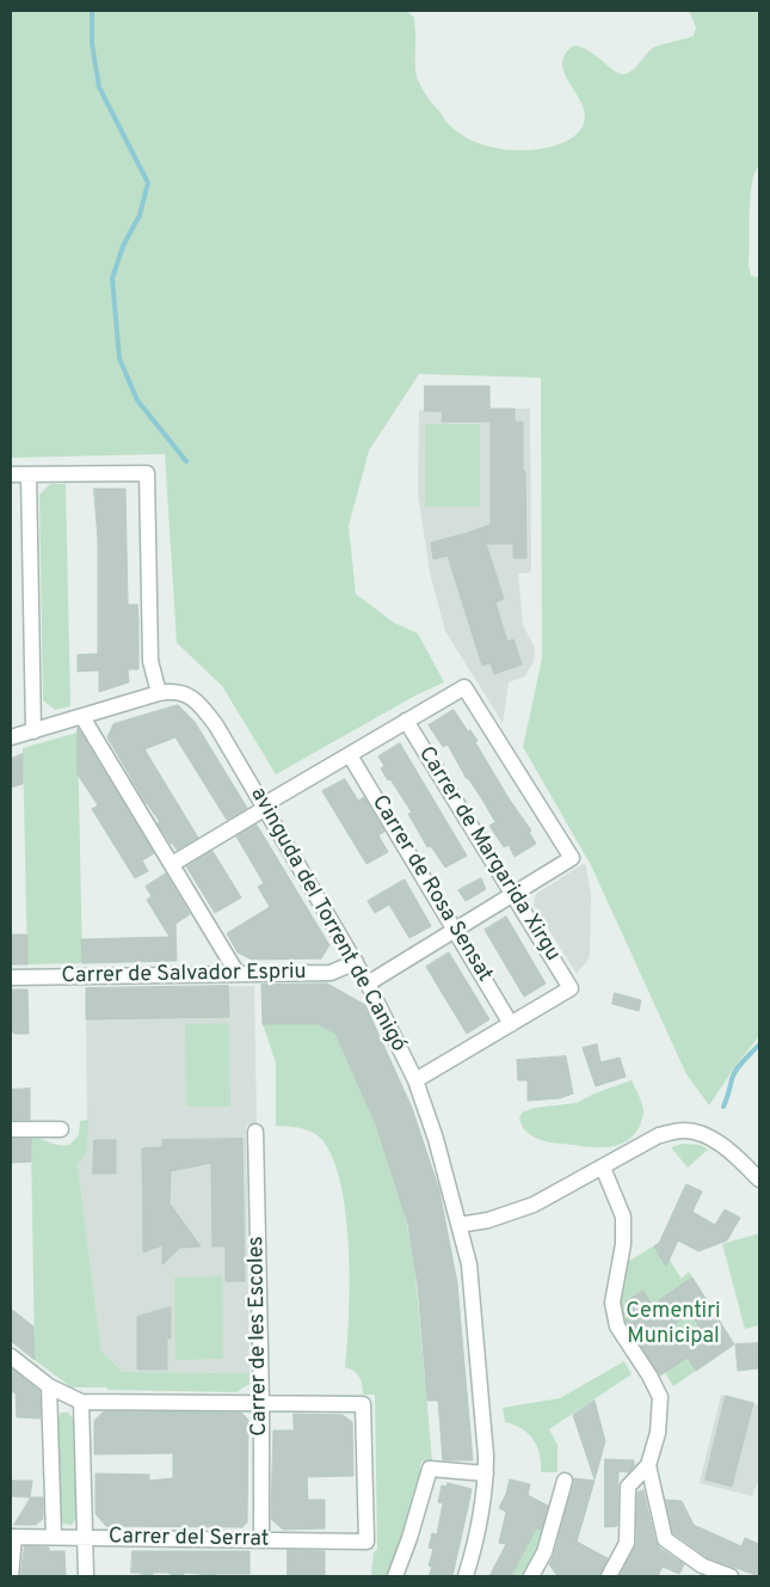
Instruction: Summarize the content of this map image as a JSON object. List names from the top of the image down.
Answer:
{
  "streets": {
    "street": [
      "Carrer de Margarida Xirgu",
      "Carrer de Rosa Sensat",
      "avinguda del Torrent de Canigó",
      "Carrer de Salvador Espriu",
      "Carrer de les Escoles",
      "Carrer del Serrat"
    ]
  },
  "crossings": [
    ["Carrer de Margarida Xirgu", "Carrer de Rosa Sensat"],
    ["avinguda del Torrent de Canigó", "Carrer de Salvador Espriu"],
    ["Carrer de les Escoles", "Carrer del Serrat"]
  ],
  "parks": ["Cementiri Municipal"]
}
